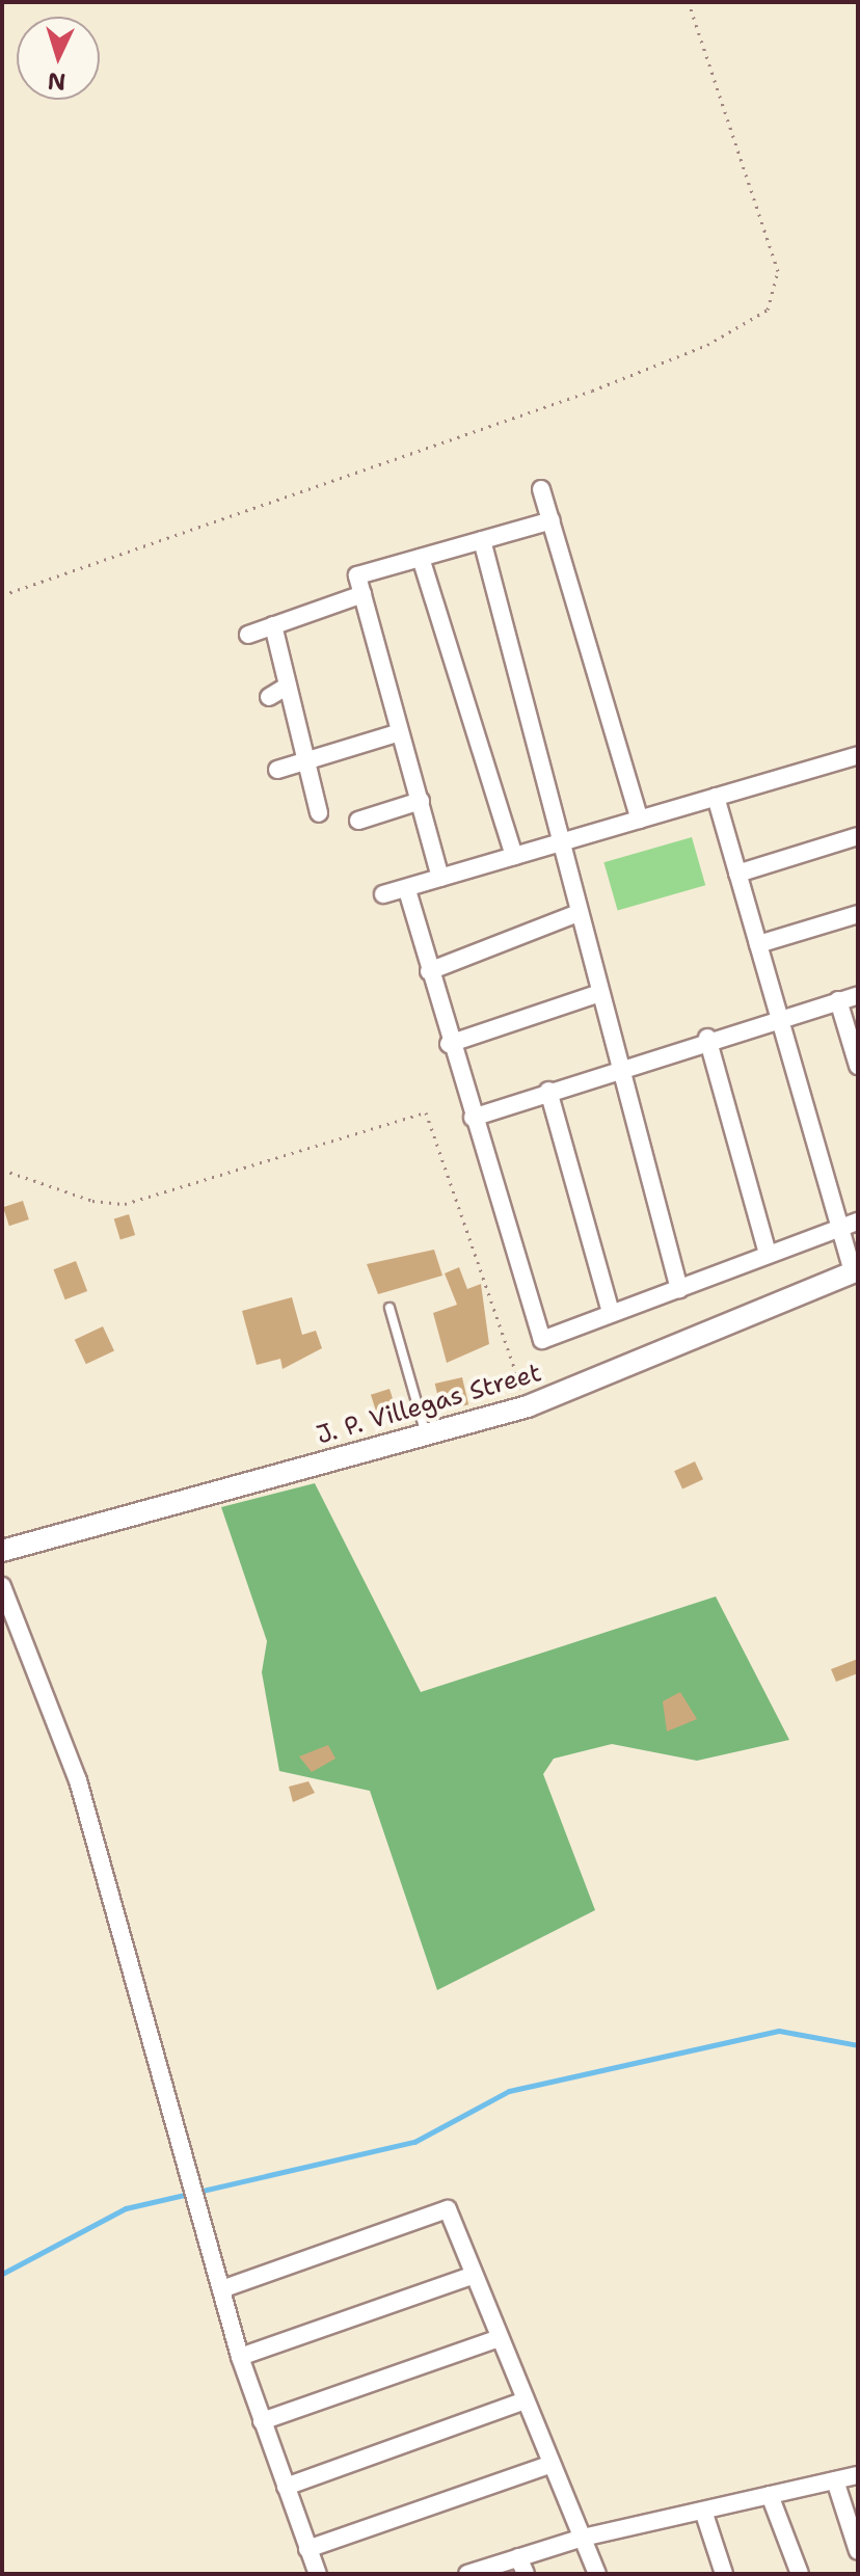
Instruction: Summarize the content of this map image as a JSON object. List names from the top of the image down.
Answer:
{
  "streets": {
    "street": ["J. P. Villegas Street"]
  },
  "north": "bottom"
}
